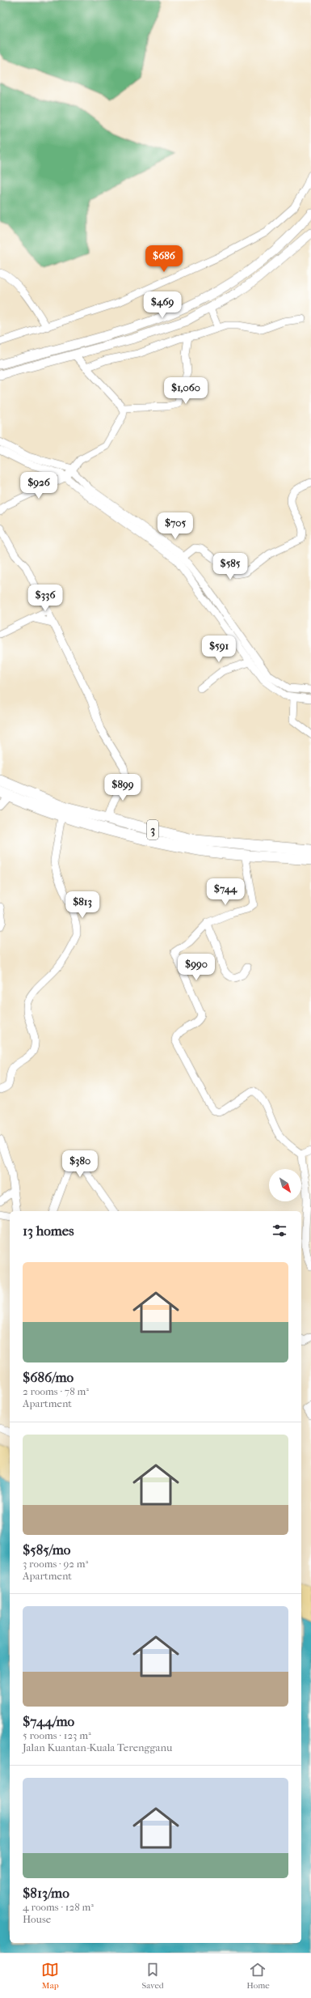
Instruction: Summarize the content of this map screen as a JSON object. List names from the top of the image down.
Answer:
{
  "streets": {
    "highway": ["3"]
  },
  "north": "bottom right",
  "page": {
    "price": [
      "$686",
      "$469",
      "$1,060",
      "$926",
      "$705",
      "$585",
      "$336",
      "$591",
      "$899",
      "$744",
      "$813",
      "$990",
      "$380"
    ],
    "heading": "13 homes",
    "list": [
      {
        "name": "$686/mo",
        "note": "2 rooms · 78 m² · Apartment"
      },
      {
        "name": "$585/mo",
        "note": "3 rooms · 92 m² · Apartment"
      },
      {
        "name": "$744/mo",
        "note": "5 rooms · 123 m² · Jalan Kuantan-Kuala Terengganu"
      },
      {
        "name": "$813/mo",
        "note": "4 rooms · 128 m² · House"
      }
    ],
    "tabs": ["Map", "Saved", "Home"]
  }
}
